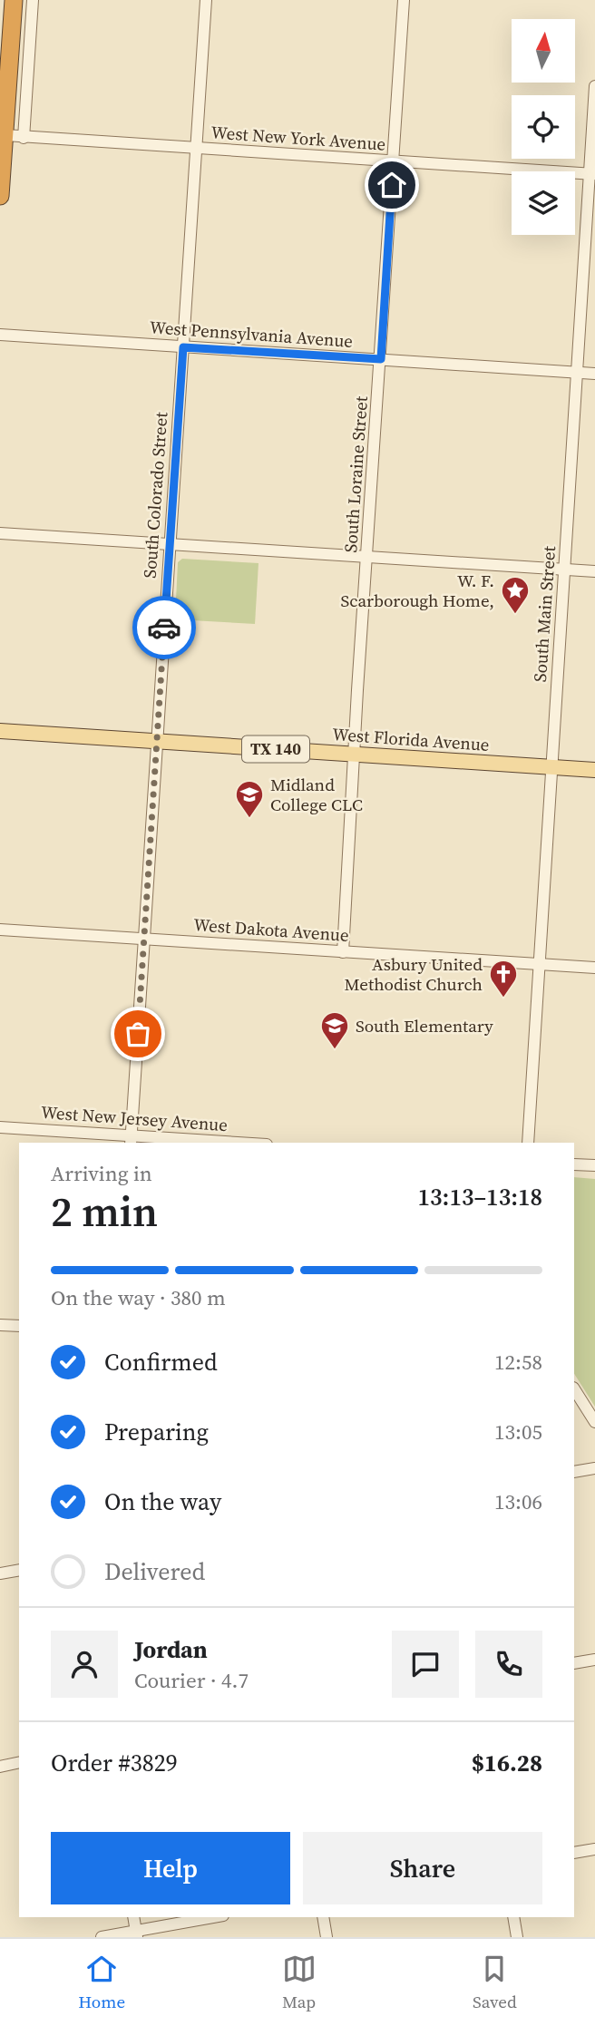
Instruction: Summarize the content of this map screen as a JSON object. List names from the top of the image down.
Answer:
{
  "streets": {
    "main road": ["West Florida Avenue", "TX 140"],
    "street": [
      "West New York Avenue",
      "West Pennsylvania Avenue",
      "South Loraine Street",
      "South Colorado Street",
      "South Main Street",
      "West Dakota Avenue",
      "West New Jersey Avenue"
    ]
  },
  "crossings": [
    ["West New York Avenue", "South Loraine Street"],
    ["West New York Avenue", "South Colorado Street"],
    ["West New York Avenue", "South Main Street"],
    ["West Pennsylvania Avenue", "South Loraine Street"],
    ["West Pennsylvania Avenue", "South Colorado Street"],
    ["West Pennsylvania Avenue", "South Main Street"],
    ["South Loraine Street", "West Florida Avenue"],
    ["South Loraine Street", "West Dakota Avenue"],
    ["South Colorado Street", "West Florida Avenue"],
    ["South Colorado Street", "West Dakota Avenue"],
    ["South Colorado Street", "West New Jersey Avenue"],
    ["South Main Street", "West Florida Avenue"],
    ["South Main Street", "TX 140"],
    ["South Main Street", "West Dakota Avenue"],
    ["West Florida Avenue", "TX 140"]
  ],
  "places": {
    "place": ["W. F. Scarborough Home,"],
    "school or university": ["Midland College CLC", "South Elementary"],
    "church": ["Asbury United Methodist Church"]
  },
  "north": "top",
  "page": {
    "heading": ["2 min", "Arriving in", "13:13–13:18"],
    "panel": [
      "Jordan",
      "Courier · 4.7",
      "Order #3829",
      "$16.28"
    ],
    "bar": "On the way · 380 m",
    "list": [
      ["Confirmed", "12:58"],
      ["Preparing", "13:05"],
      ["On the way", "13:06"],
      "Delivered"
    ],
    "buttons": ["Help", "Share"],
    "tabs": ["Home", "Map", "Saved"]
  }
}
